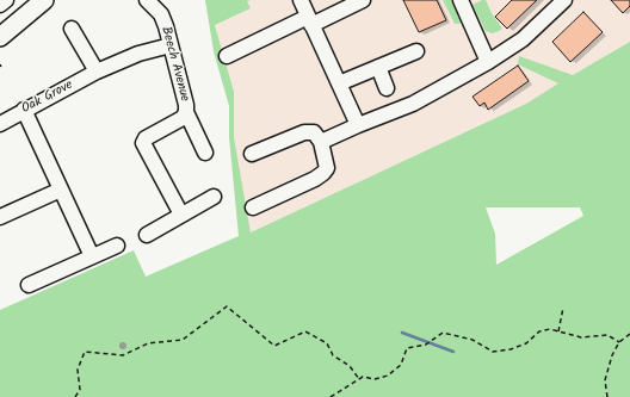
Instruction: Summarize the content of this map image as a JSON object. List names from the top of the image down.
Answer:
{
  "streets": {
    "street": ["Beech Avenue", "Oak Grove"]
  },
  "crossings": [
    ["Beech Avenue", "Oak Grove"]
  ]
}
